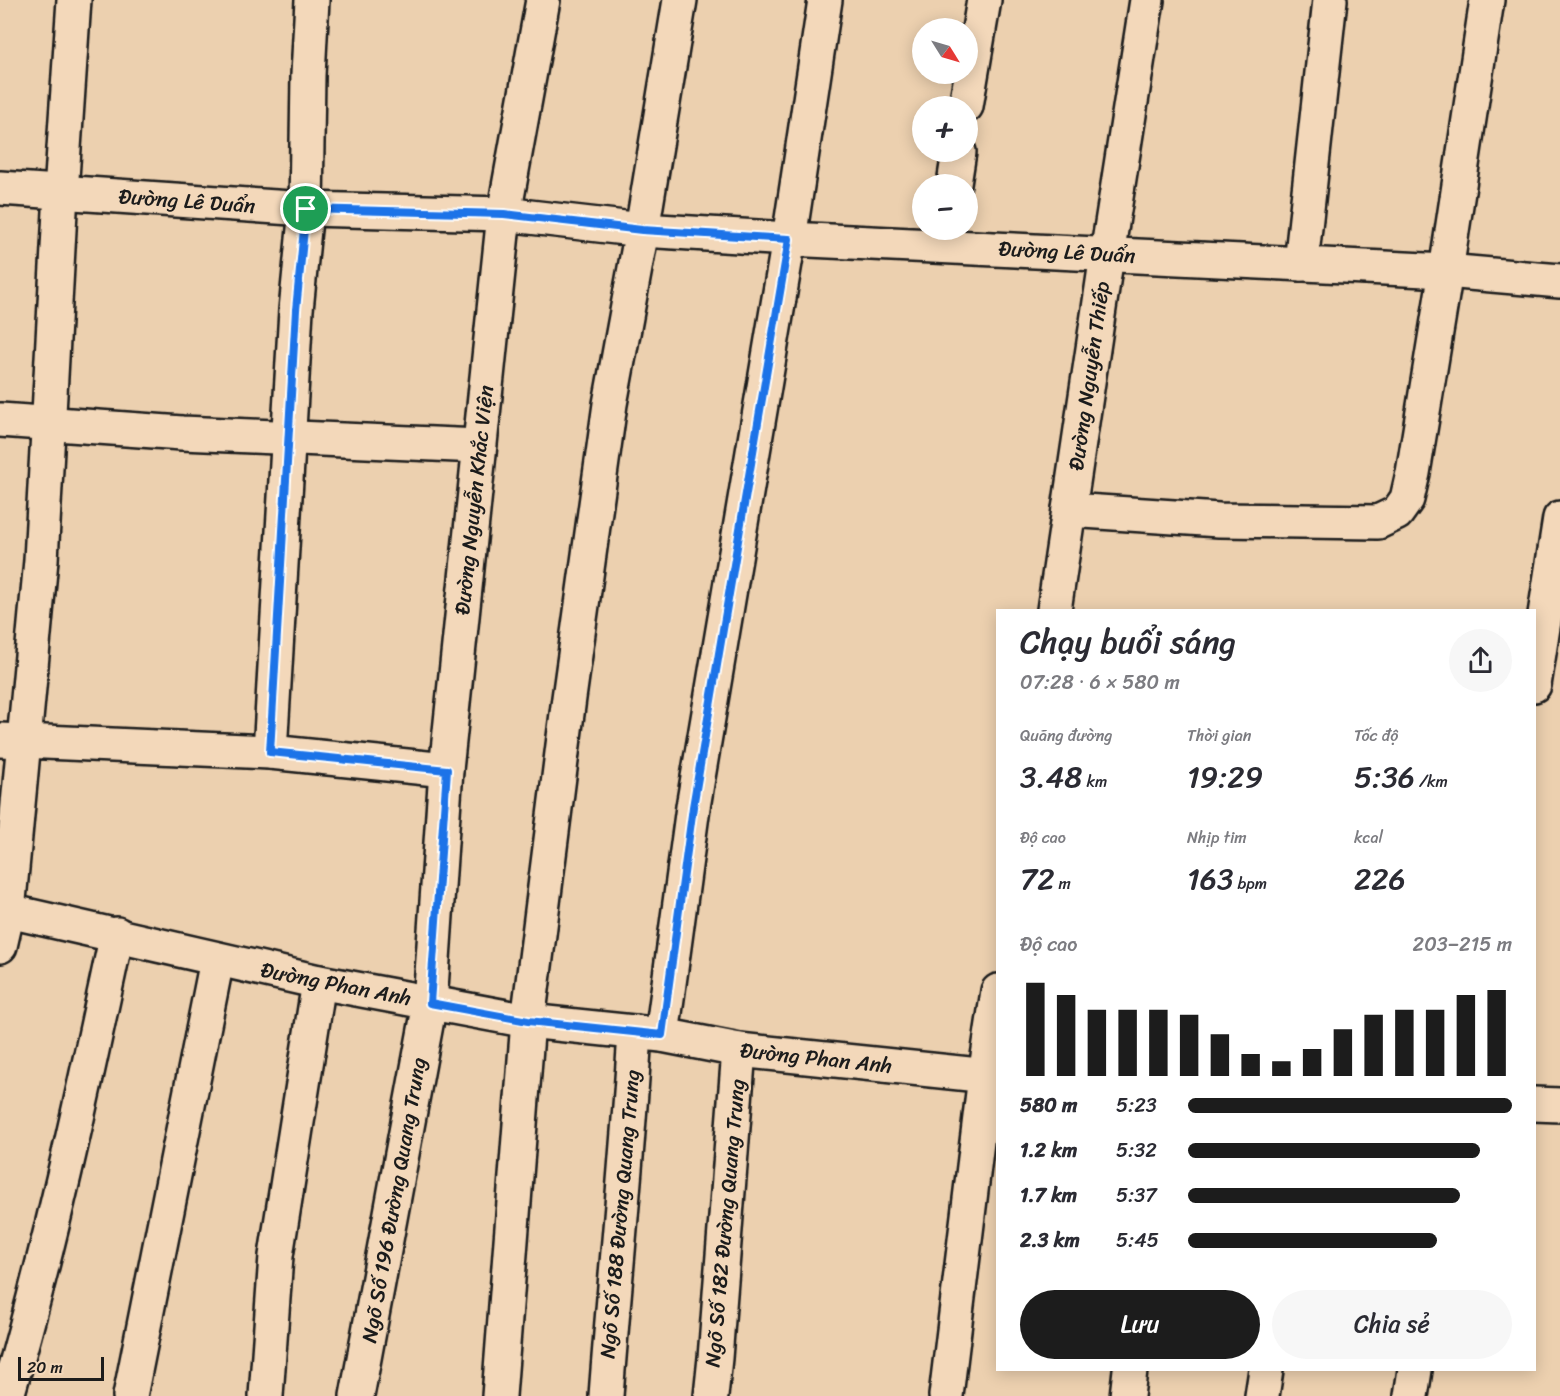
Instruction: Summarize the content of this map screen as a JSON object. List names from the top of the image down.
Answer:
{
  "streets": {
    "street": [
      "Đường Lê Duẩn",
      "Đường Nguyễn Thiếp",
      "Đường Nguyễn Khắc Viện",
      "Đường Phan Anh",
      "Ngõ Số 196 Đường Quang Trung",
      "Ngõ Số 188 Đường Quang Trung",
      "Ngõ Số 182 Đường Quang Trung"
    ]
  },
  "crossings": [
    ["Đường Lê Duẩn", "Đường Nguyễn Thiếp"],
    ["Đường Lê Duẩn", "Đường Nguyễn Khắc Viện"],
    ["Đường Lê Duẩn", "Ngõ Số 188 Đường Quang Trung"],
    ["Đường Nguyễn Khắc Viện", "Đường Phan Anh"],
    ["Đường Nguyễn Khắc Viện", "Ngõ Số 196 Đường Quang Trung"],
    ["Đường Phan Anh", "Ngõ Số 196 Đường Quang Trung"],
    ["Đường Phan Anh", "Ngõ Số 188 Đường Quang Trung"],
    ["Đường Phan Anh", "Ngõ Số 182 Đường Quang Trung"]
  ],
  "scale_bar": "20 m",
  "north": "bottom right",
  "page": {
    "map_buttons": ["+", "−"],
    "heading": ["Chạy buổi sáng", "07:28 · 6 × 580 m"],
    "stats": [
      ["Quãng đường", "3.48 km"],
      ["Thời gian", "19:29"],
      ["Tốc độ", "5:36 /km"],
      ["Độ cao", "72 m"],
      ["Nhịp tim", "163 bpm"],
      ["kcal", "226"]
    ],
    "chart": ["Độ cao", "203–215 m"],
    "list": [
      {
        "name": "580 m",
        "note": "5:23"
      },
      {
        "name": "1.2 km",
        "note": "5:32"
      },
      {
        "name": "1.7 km",
        "note": "5:37"
      },
      {
        "name": "2.3 km",
        "note": "5:45"
      }
    ],
    "buttons": ["Lưu", "Chia sẻ"],
    "scale": "20 m"
  }
}
